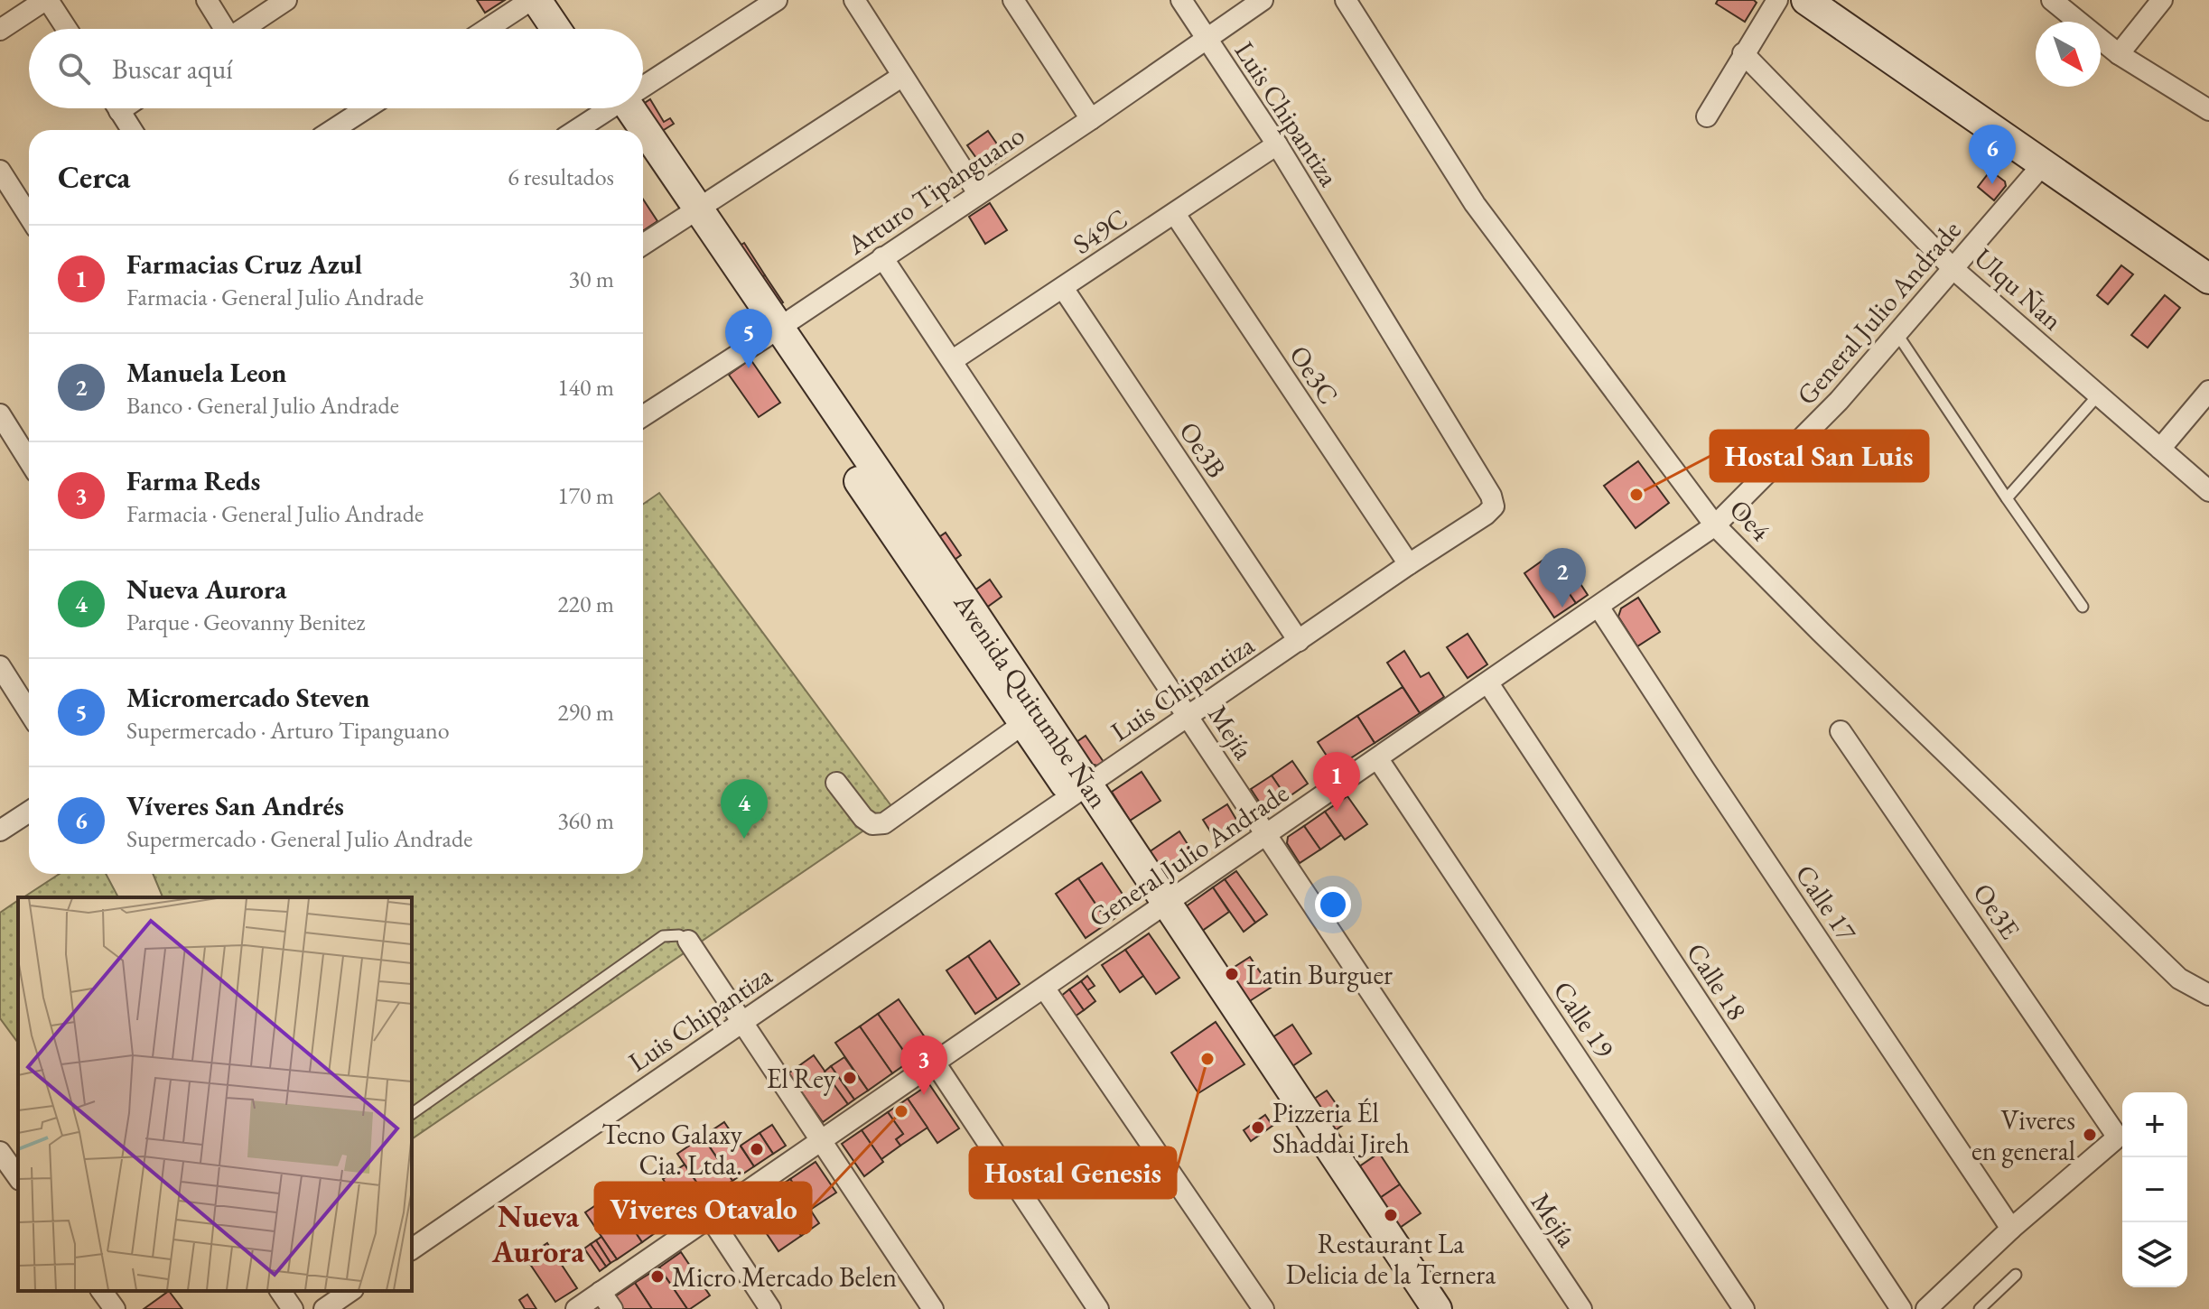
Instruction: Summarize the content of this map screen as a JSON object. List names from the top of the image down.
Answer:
{
  "streets": {
    "street": [
      "Luis Chipantiza",
      "Arturo Tipanguano",
      "S49C",
      "Ulqu Ñan",
      "General Julio Andrade",
      "Oe3C",
      "Oe3B",
      "Oe4",
      "Avenida Quitumbe Ñan",
      "Mejía",
      "Calle 17",
      "Oe3E",
      "Calle 18",
      "Calle 19"
    ]
  },
  "crossings": [
    ["Luis Chipantiza", "Arturo Tipanguano"],
    ["Luis Chipantiza", "S49C"],
    ["Luis Chipantiza", "Oe3C"],
    ["Luis Chipantiza", "Oe3B"],
    ["Luis Chipantiza", "Avenida Quitumbe Ñan"],
    ["Luis Chipantiza", "Mejía"],
    ["Arturo Tipanguano", "Avenida Quitumbe Ñan"],
    ["Arturo Tipanguano", "Mejía"],
    ["S49C", "Oe3C"],
    ["S49C", "Oe3B"],
    ["S49C", "Mejía"],
    ["Ulqu Ñan", "General Julio Andrade"],
    ["General Julio Andrade", "Oe4"],
    ["General Julio Andrade", "Avenida Quitumbe Ñan"],
    ["General Julio Andrade", "Mejía"],
    ["General Julio Andrade", "Calle 17"],
    ["General Julio Andrade", "Calle 18"],
    ["General Julio Andrade", "Calle 19"],
    ["Calle 17", "Oe3E"]
  ],
  "districts": ["Nueva Aurora"],
  "places": [
    "Hostal San Luis",
    "Latin Burguer",
    "Hostal Genesis",
    "El Rey",
    "Viveres Otavalo",
    "Pizzeria Él Shaddai Jireh",
    "Viveres en general",
    "Tecno Galaxy Cia. Ltda.",
    "Restaurant La Delicia de la Ternera",
    "Micro Mercado Belen"
  ],
  "north": "bottom right",
  "page": {
    "search": "Buscar aquí",
    "pins": [
      "6",
      "5",
      "2",
      "1",
      "4",
      "3"
    ],
    "heading": ["Cerca", "6 resultados"],
    "list": [
      {
        "mark": "1",
        "name": "Farmacias Cruz Azul",
        "note": "Farmacia · General Julio Andrade",
        "value": "30 m"
      },
      {
        "mark": "2",
        "name": "Manuela Leon",
        "note": "Banco · General Julio Andrade",
        "value": "140 m"
      },
      {
        "mark": "3",
        "name": "Farma Reds",
        "note": "Farmacia · General Julio Andrade",
        "value": "170 m"
      },
      {
        "mark": "4",
        "name": "Nueva Aurora",
        "note": "Parque · Geovanny Benitez",
        "value": "220 m"
      },
      {
        "mark": "5",
        "name": "Micromercado Steven",
        "note": "Supermercado · Arturo Tipanguano",
        "value": "290 m"
      },
      {
        "mark": "6",
        "name": "Víveres San Andrés",
        "note": "Supermercado · General Julio Andrade",
        "value": "360 m"
      }
    ],
    "map_buttons": ["+", "−"]
  }
}
